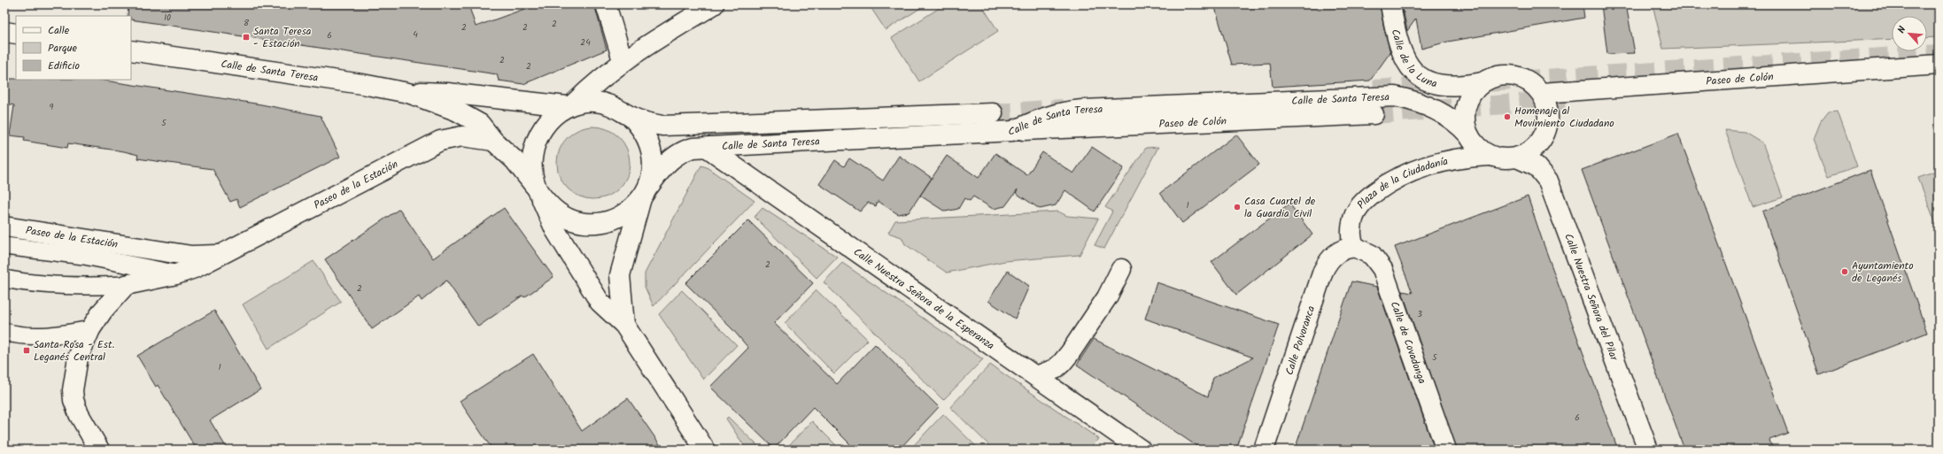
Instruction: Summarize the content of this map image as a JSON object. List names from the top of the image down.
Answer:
{
  "streets": {
    "street": [
      "Calle de la Luna",
      "Calle de Santa Teresa",
      "Paseo de Colón",
      "Paseo de la Estación",
      "Plaza de la Ciudadanía",
      "Calle Nuestra Señora del Pilar",
      "Calle Nuestra Señora de la Esperanza",
      "Calle Polvoranca",
      "Calle de Covadonga"
    ]
  },
  "crossings": [
    ["Calle de la Luna", "Calle de Santa Teresa"],
    ["Calle de la Luna", "Paseo de Colón"],
    ["Calle de la Luna", "Plaza de la Ciudadanía"],
    ["Calle de la Luna", "Calle Nuestra Señora del Pilar"],
    ["Calle de Santa Teresa", "Paseo de Colón"],
    ["Calle de Santa Teresa", "Paseo de la Estación"],
    ["Calle de Santa Teresa", "Plaza de la Ciudadanía"],
    ["Calle de Santa Teresa", "Calle Nuestra Señora del Pilar"],
    ["Calle de Santa Teresa", "Calle Nuestra Señora de la Esperanza"],
    ["Paseo de Colón", "Plaza de la Ciudadanía"],
    ["Paseo de Colón", "Calle Nuestra Señora del Pilar"],
    ["Plaza de la Ciudadanía", "Calle Nuestra Señora del Pilar"],
    ["Plaza de la Ciudadanía", "Calle Polvoranca"],
    ["Plaza de la Ciudadanía", "Calle de Covadonga"],
    ["Calle Polvoranca", "Calle de Covadonga"]
  ],
  "places": {
    "transit": ["Santa Teresa - Estación", "Santa Rosa - Est. Leganés Central"],
    "other": ["Homenaje al Movimiento Ciudadano", "Casa Cuartel de la Guardia Civil", "Ayuntamiento de Leganés"]
  },
  "house_numbers": [
    "10",
    "8",
    "2",
    "2",
    "2",
    "4",
    "6",
    "24",
    "2",
    "2",
    "9",
    "5",
    "1",
    "2",
    "2",
    "3",
    "5",
    "1",
    "6"
  ],
  "legend": ["Calle", "Parque", "Edificio"],
  "north": "top left"
}
